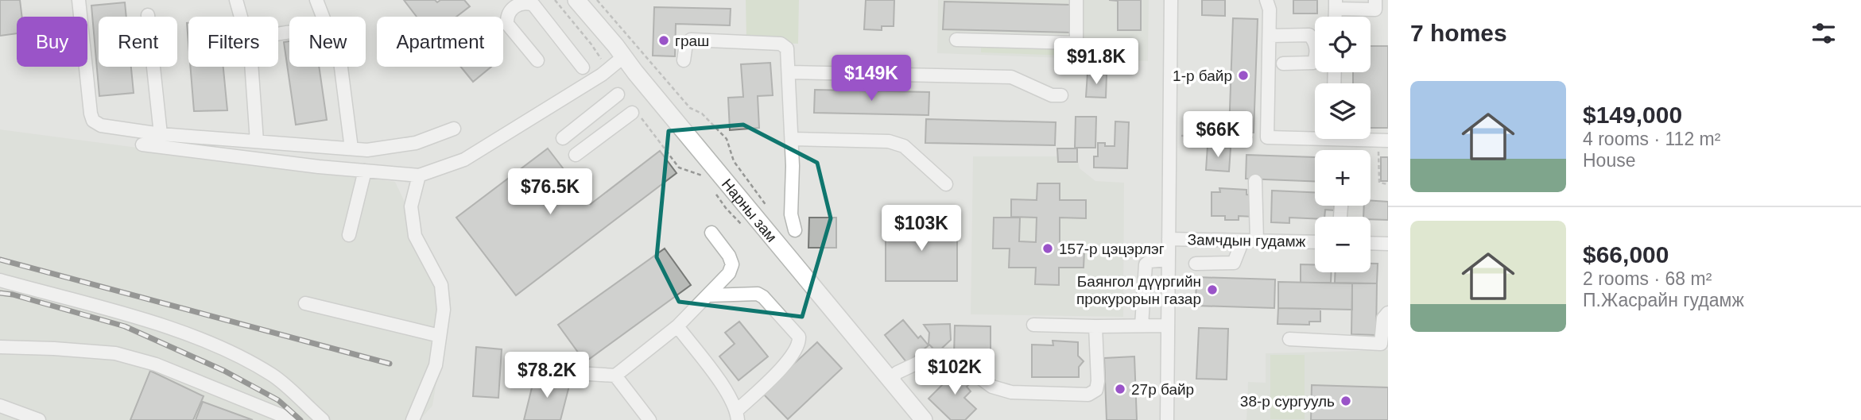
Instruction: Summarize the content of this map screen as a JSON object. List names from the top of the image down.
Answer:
{
  "streets": {
    "main road": ["Нарны зам"],
    "street": ["Замчдын гудамж"]
  },
  "places": [
    "граш",
    "1-р байр",
    "157-р цэцэрлэг",
    "Баянгол дүүргийн прокурорын газар",
    "27р байр",
    "38-р сургууль"
  ],
  "page": {
    "heading": "7 homes",
    "map_buttons": ["+", "−"],
    "chip": [
      "Buy",
      "Rent",
      "Filters",
      "New",
      "Apartment"
    ],
    "price": [
      "$91.8K",
      "$149K",
      "$66K",
      "$76.5K",
      "$103K",
      "$102K",
      "$78.2K"
    ],
    "list": [
      {
        "name": "$149,000",
        "note": "4 rooms · 112 m² · House"
      },
      {
        "name": "$66,000",
        "note": "2 rooms · 68 m² · П.Жасрайн гудамж"
      }
    ]
  }
}
